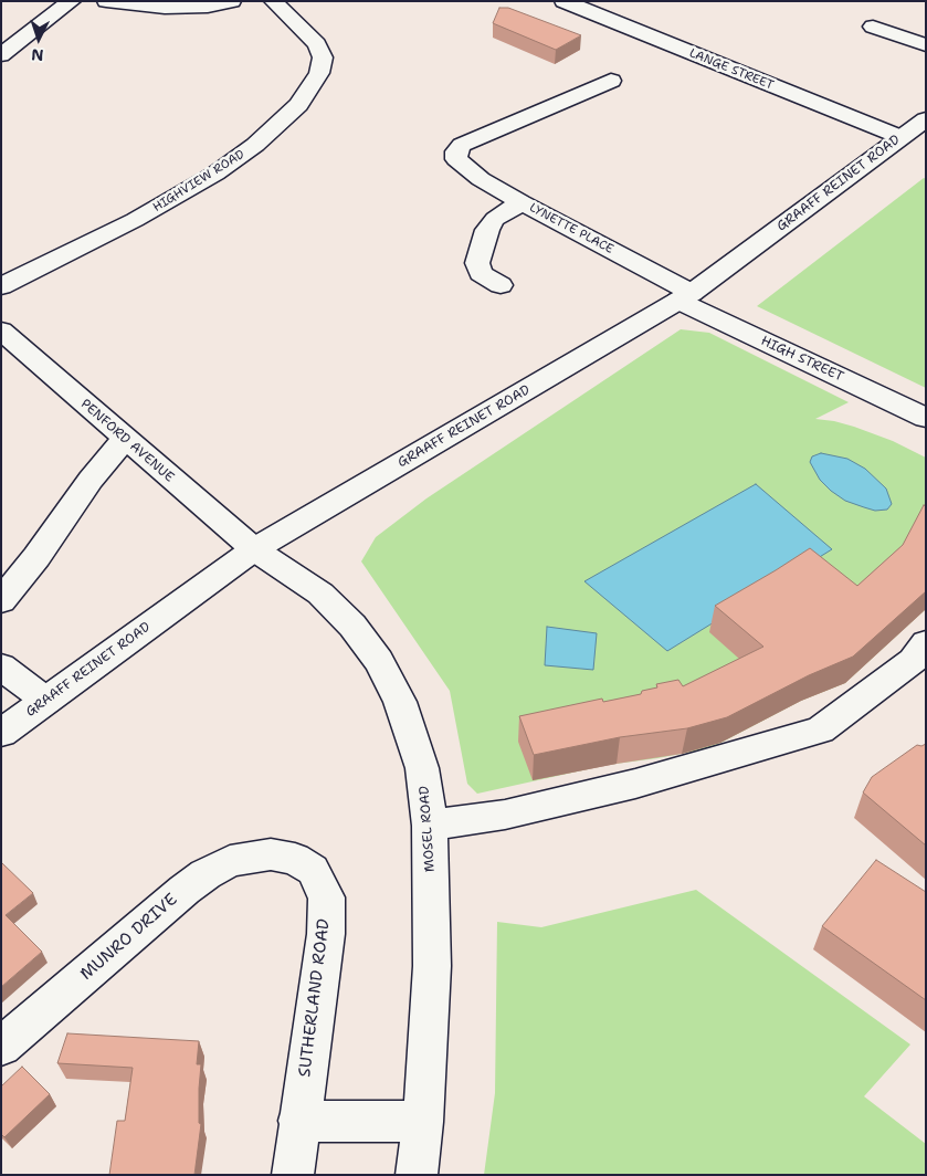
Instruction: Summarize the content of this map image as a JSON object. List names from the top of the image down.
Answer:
{
  "streets": {
    "street": [
      "LANGE STREET",
      "HIGHVIEW ROAD",
      "GRAAFF REINET ROAD",
      "LYNETTE PLACE",
      "HIGH STREET",
      "PENFORD AVENUE",
      "MOSEL ROAD",
      "MUNRO DRIVE",
      "SUTHERLAND ROAD"
    ]
  },
  "crossings": [
    ["LANGE STREET", "GRAAFF REINET ROAD"],
    ["GRAAFF REINET ROAD", "LYNETTE PLACE"],
    ["GRAAFF REINET ROAD", "HIGH STREET"],
    ["GRAAFF REINET ROAD", "PENFORD AVENUE"],
    ["GRAAFF REINET ROAD", "MOSEL ROAD"],
    ["LYNETTE PLACE", "HIGH STREET"],
    ["PENFORD AVENUE", "MOSEL ROAD"],
    ["MUNRO DRIVE", "SUTHERLAND ROAD"]
  ],
  "north": "bottom"
}
